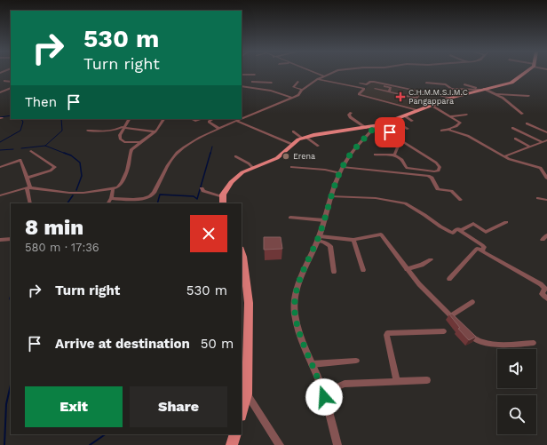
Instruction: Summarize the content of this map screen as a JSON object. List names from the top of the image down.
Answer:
{
  "places": {
    "health": ["C.H.M.M.S.I.M.C Pangappara"],
    "other": ["Erena"]
  },
  "page": {
    "turn": ["530 m", "Turn right"],
    "then": "Then",
    "heading": ["8 min", "580 m · 17:36"],
    "list": [
      {
        "name": "Turn right",
        "value": "530 m"
      },
      {
        "name": "Arrive at destination",
        "value": "50 m"
      }
    ],
    "buttons": ["Exit", "Share"]
  }
}
